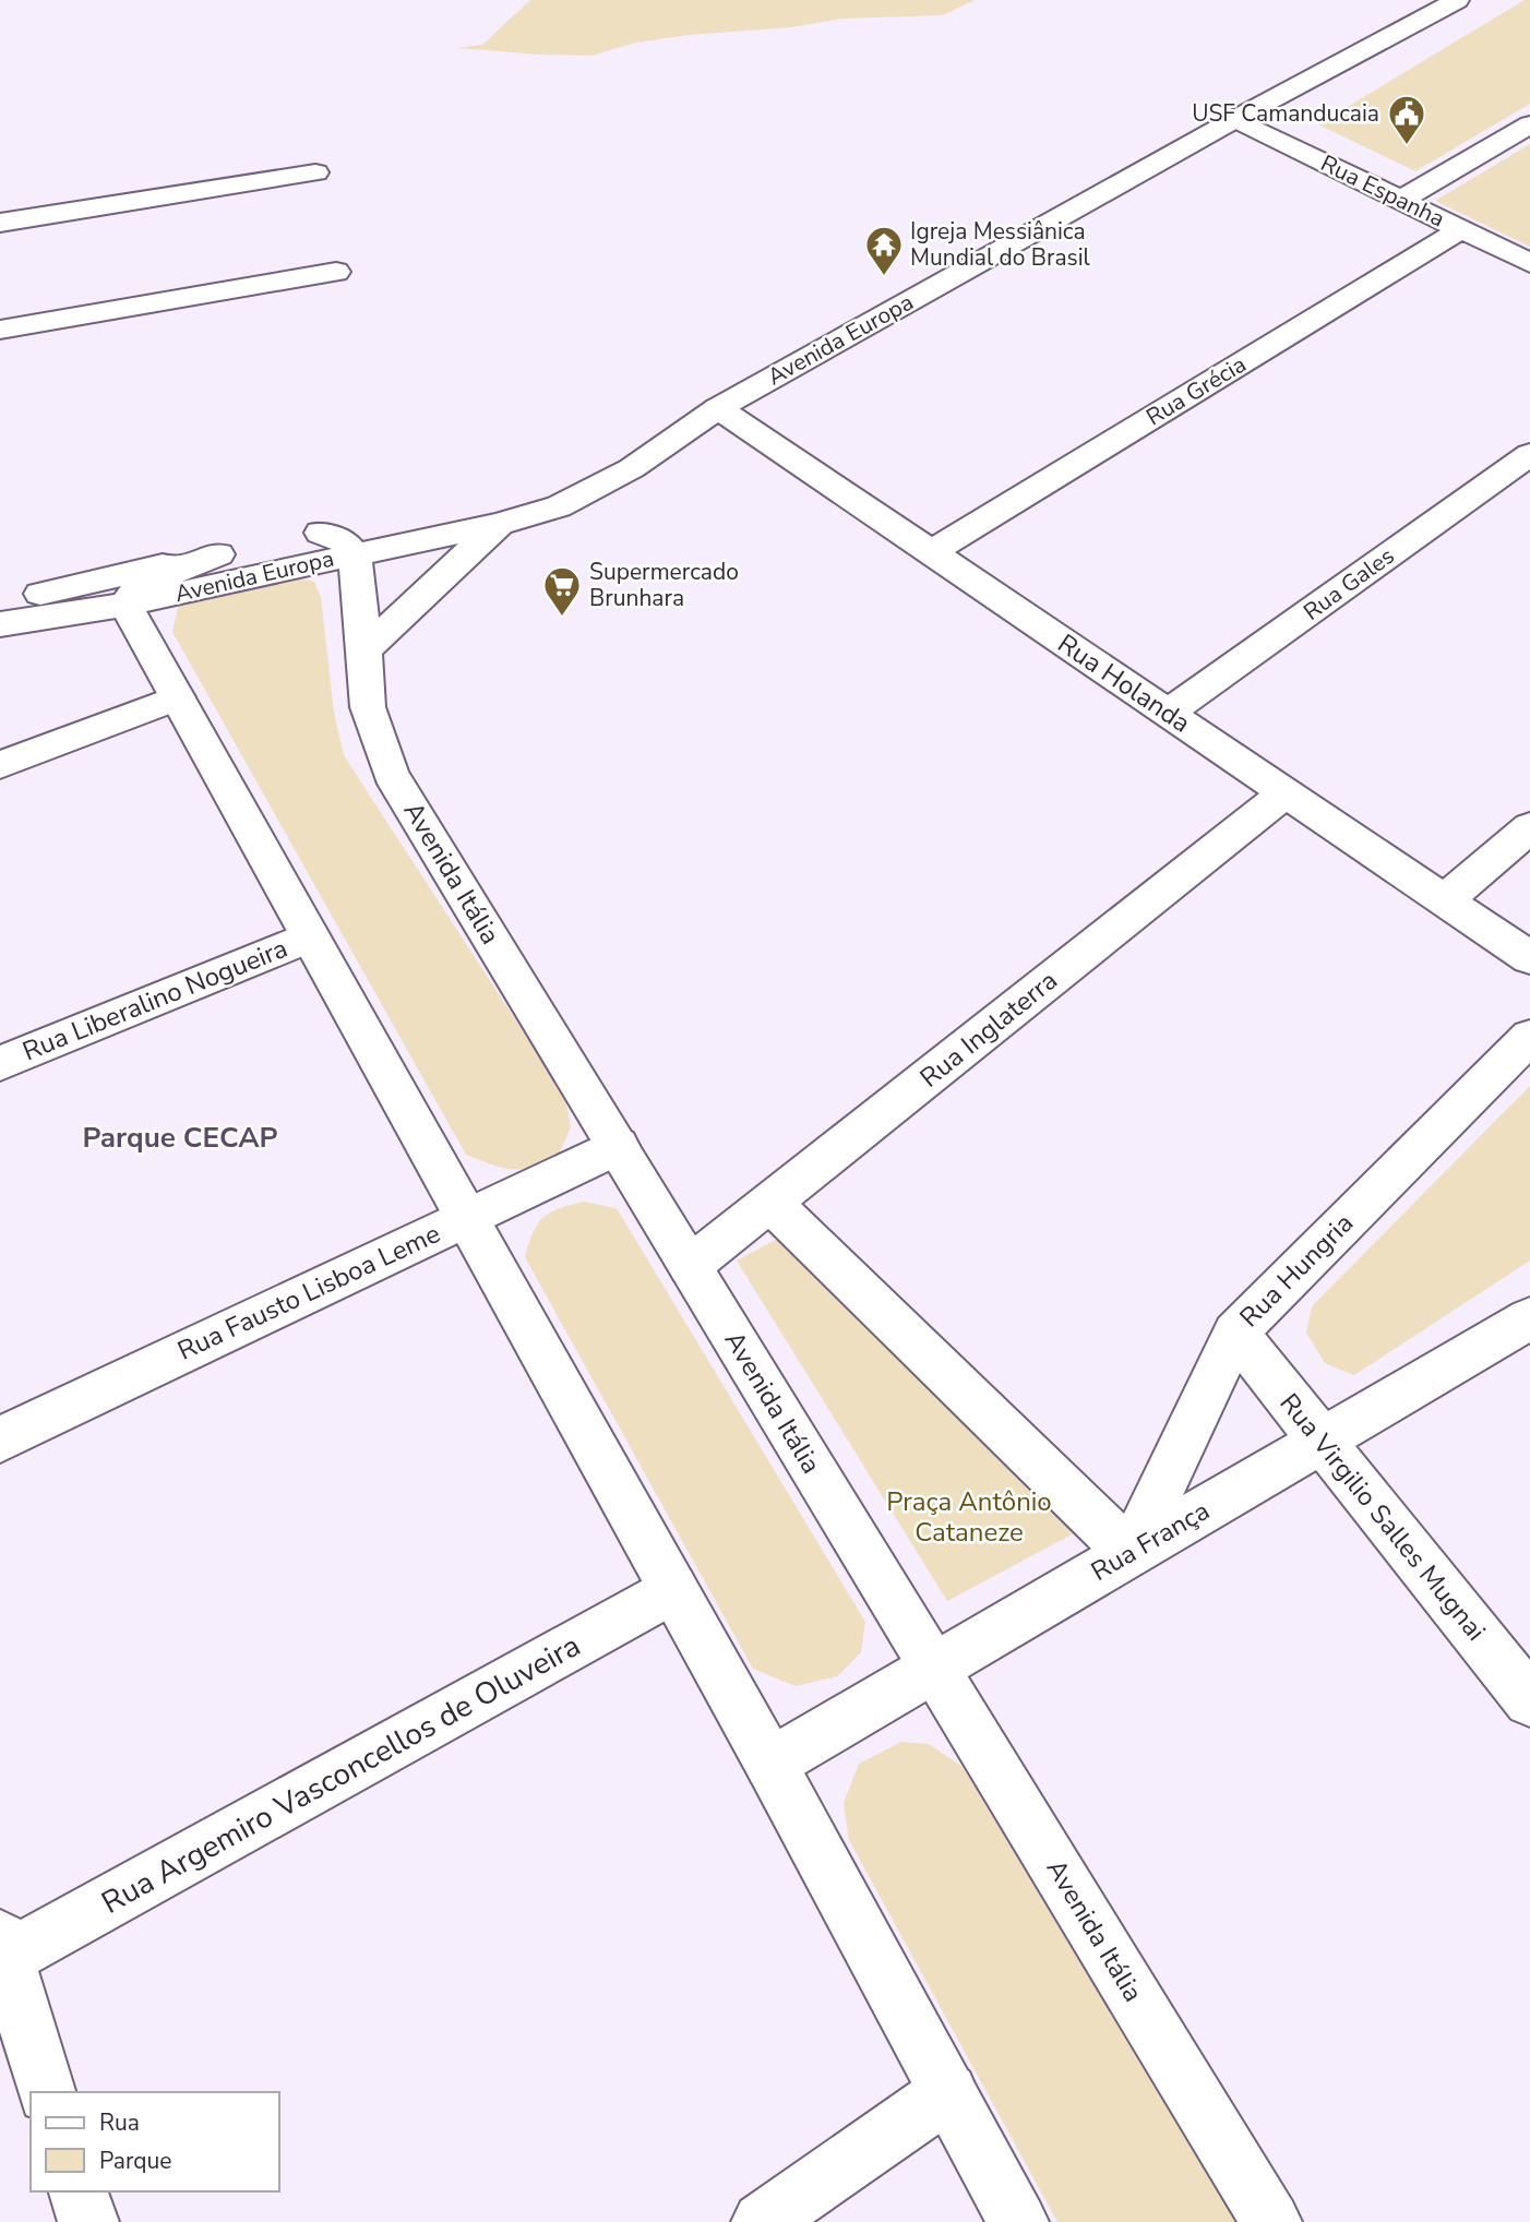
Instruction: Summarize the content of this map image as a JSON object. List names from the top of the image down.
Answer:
{
  "streets": {
    "street": [
      "Rua Espanha",
      "Avenida Europa",
      "Rua Grécia",
      "Rua Gales",
      "Rua Holanda",
      "Avenida Itália",
      "Rua Liberalino Nogueira",
      "Rua Inglaterra",
      "Rua Hungria",
      "Rua Fausto Lisboa Leme",
      "Rua Virgilio Salles Mugnai",
      "Rua França",
      "Rua Argemiro Vasconcellos de Oluveira"
    ]
  },
  "crossings": [
    ["Rua Espanha", "Avenida Europa"],
    ["Rua Espanha", "Rua Grécia"],
    ["Avenida Europa", "Rua Holanda"],
    ["Avenida Europa", "Avenida Itália"],
    ["Rua Grécia", "Rua Holanda"],
    ["Rua Gales", "Rua Holanda"],
    ["Rua Holanda", "Rua Inglaterra"],
    ["Avenida Itália", "Rua Inglaterra"],
    ["Avenida Itália", "Rua Fausto Lisboa Leme"],
    ["Avenida Itália", "Rua França"],
    ["Rua Hungria", "Rua Virgilio Salles Mugnai"],
    ["Rua Hungria", "Rua França"],
    ["Rua Virgilio Salles Mugnai", "Rua França"]
  ],
  "districts": ["Parque CECAP"],
  "parks": ["Praça Antônio Cataneze"],
  "places": {
    "public building": ["USF Camanducaia"],
    "temple": ["Igreja Messiânica Mundial do Brasil"],
    "supermarket": ["Supermercado Brunhara"]
  },
  "legend": ["Rua", "Parque"]
}
